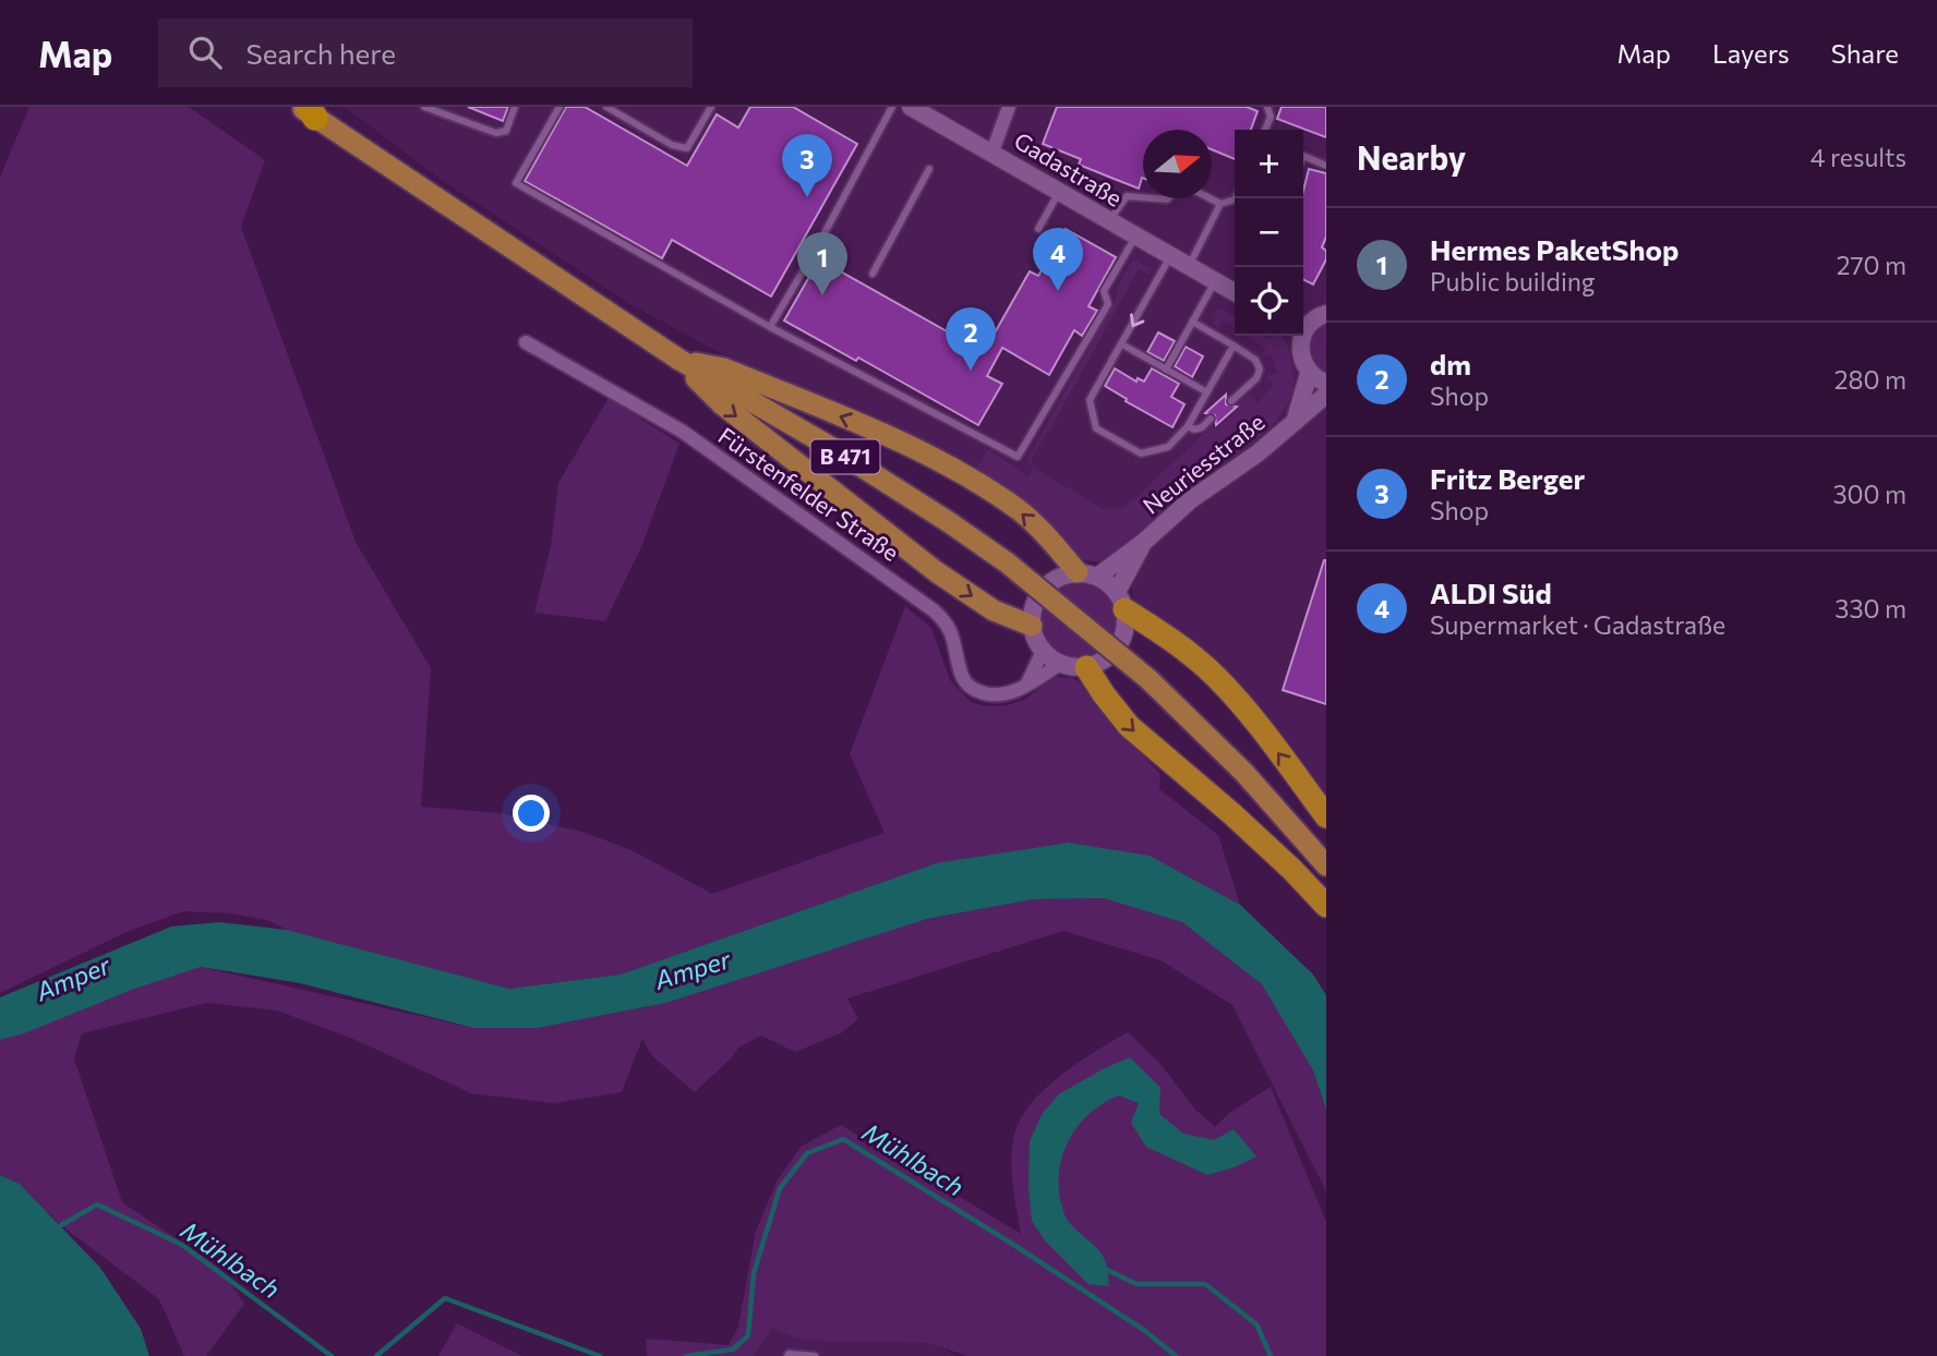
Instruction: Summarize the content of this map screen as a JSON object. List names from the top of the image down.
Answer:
{
  "streets": {
    "main road": ["B 471"],
    "street": ["Gadastraße", "Neuriesstraße", "Fürstenfelder Straße"]
  },
  "crossings": [
    ["Neuriesstraße", "Fürstenfelder Straße"]
  ],
  "water": ["Amper", "Mühlbach"],
  "north": "right",
  "page": {
    "header": "Map",
    "search": "Search here",
    "nav": ["Map", "Layers", "Share"],
    "heading": ["Nearby", "4 results"],
    "map_buttons": ["+", "−"],
    "pins": [
      "3",
      "4",
      "1",
      "2"
    ],
    "list": [
      {
        "mark": "1",
        "name": "Hermes PaketShop",
        "note": "Public building",
        "value": "270 m"
      },
      {
        "mark": "2",
        "name": "dm",
        "note": "Shop",
        "value": "280 m"
      },
      {
        "mark": "3",
        "name": "Fritz Berger",
        "note": "Shop",
        "value": "300 m"
      },
      {
        "mark": "4",
        "name": "ALDI Süd",
        "note": "Supermarket · Gadastraße",
        "value": "330 m"
      }
    ]
  }
}
